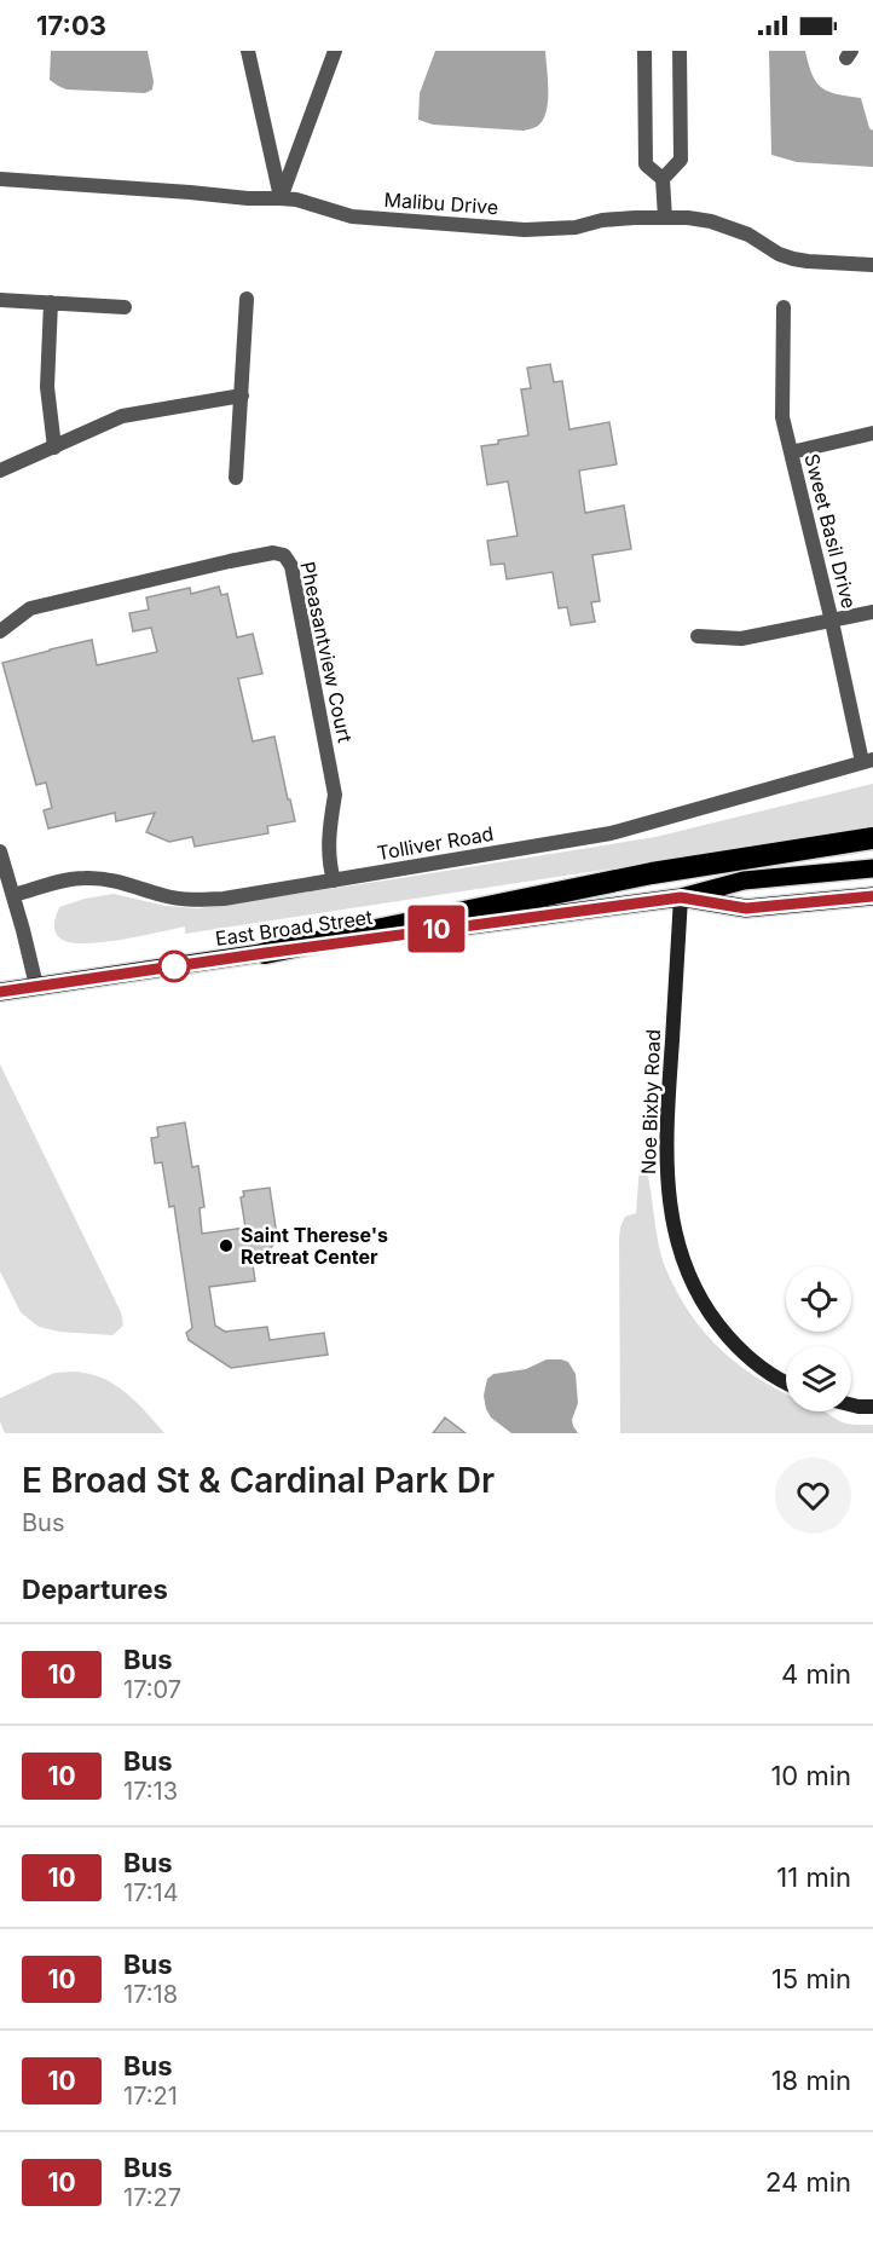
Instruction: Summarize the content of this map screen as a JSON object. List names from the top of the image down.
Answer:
{
  "streets": {
    "main road": ["East Broad Street"],
    "street": [
      "Malibu Drive",
      "Sweet Basil Drive",
      "Pheasantview Court",
      "Tolliver Road",
      "Noe Bixby Road"
    ]
  },
  "crossings": [
    ["Sweet Basil Drive", "Tolliver Road"],
    ["Pheasantview Court", "Tolliver Road"],
    ["East Broad Street", "Noe Bixby Road"]
  ],
  "places": ["Saint Therese's Retreat Center"],
  "lines": ["bus line 10"],
  "page": {
    "status": "17:03",
    "on_map": "10",
    "heading": [
      ["E Broad St & Cardinal Park Dr", "Bus"],
      "Departures"
    ],
    "list": [
      {
        "mark": "10",
        "name": "Bus",
        "note": "17:07",
        "value": "4 min"
      },
      {
        "mark": "10",
        "name": "Bus",
        "note": "17:13",
        "value": "10 min"
      },
      {
        "mark": "10",
        "name": "Bus",
        "note": "17:14",
        "value": "11 min"
      },
      {
        "mark": "10",
        "name": "Bus",
        "note": "17:18",
        "value": "15 min"
      },
      {
        "mark": "10",
        "name": "Bus",
        "note": "17:21",
        "value": "18 min"
      },
      {
        "mark": "10",
        "name": "Bus",
        "note": "17:27",
        "value": "24 min"
      }
    ]
  }
}
